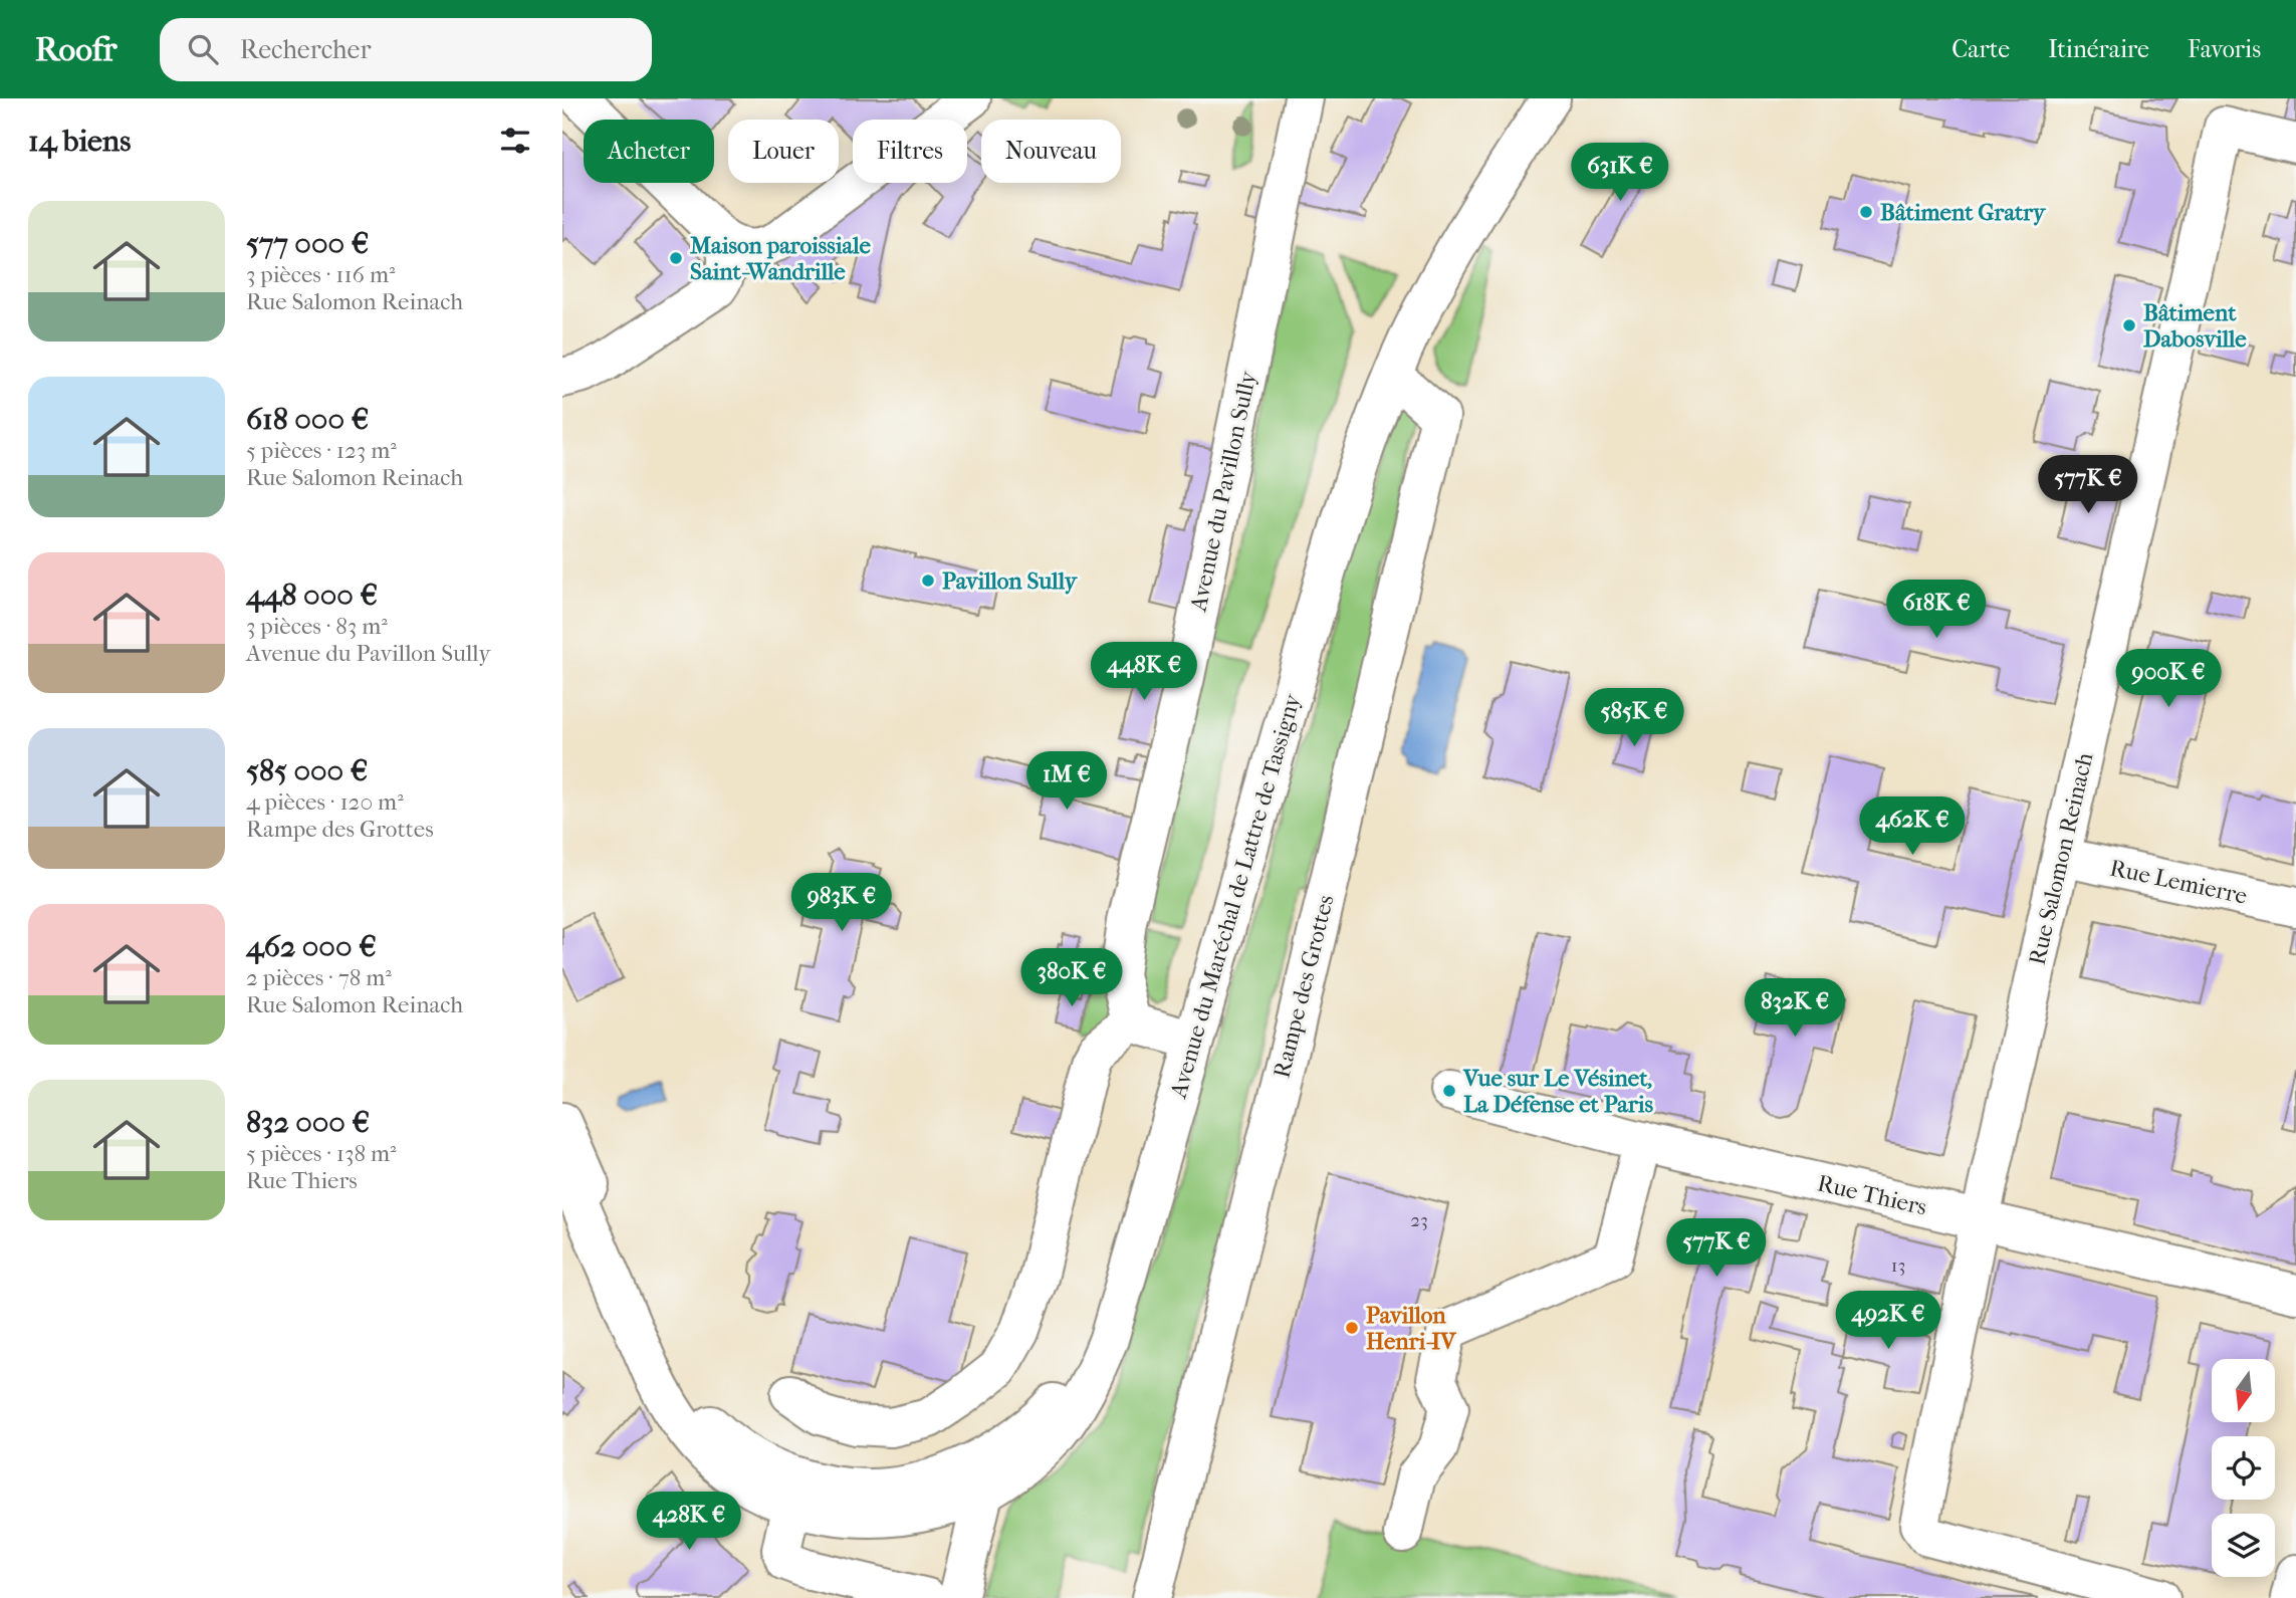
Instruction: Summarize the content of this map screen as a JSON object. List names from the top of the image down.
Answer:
{
  "streets": {
    "street": [
      "Avenue du Pavillon Sully",
      "Rue Salomon Reinach",
      "Rue Lemierre",
      "Avenue du Maréchal de Lattre de Tassigny",
      "Rampe des Grottes",
      "Rue Thiers"
    ]
  },
  "crossings": [
    ["Rue Salomon Reinach", "Rue Lemierre"],
    ["Rue Salomon Reinach", "Rue Thiers"]
  ],
  "places": [
    "Bâtiment Gratry",
    "Maison paroissiale Saint-Wandrille",
    "Bâtiment Dabosville",
    "Pavillon Sully",
    "Vue sur Le Vésinet, La Défense et Paris",
    "Pavillon Henri-IV"
  ],
  "house_numbers": ["23", "13"],
  "north": "bottom",
  "page": {
    "header": "Roofr",
    "search": "Rechercher",
    "nav": ["Carte", "Itinéraire", "Favoris"],
    "heading": "14 biens",
    "chip": [
      "Acheter",
      "Louer",
      "Filtres",
      "Nouveau"
    ],
    "price": [
      "631K €",
      "577K €",
      "618K €",
      "448K €",
      "900K €",
      "585K €",
      "1M €",
      "462K €",
      "983K €",
      "380K €",
      "832K €",
      "577K €",
      "492K €",
      "428K €"
    ],
    "list": [
      {
        "name": "577 000 €",
        "note": "3 pièces · 116 m² · Rue Salomon Reinach"
      },
      {
        "name": "618 000 €",
        "note": "5 pièces · 123 m² · Rue Salomon Reinach"
      },
      {
        "name": "448 000 €",
        "note": "3 pièces · 83 m² · Avenue du Pavillon Sully"
      },
      {
        "name": "585 000 €",
        "note": "4 pièces · 120 m² · Rampe des Grottes"
      },
      {
        "name": "462 000 €",
        "note": "2 pièces · 78 m² · Rue Salomon Reinach"
      },
      {
        "name": "832 000 €",
        "note": "5 pièces · 138 m² · Rue Thiers"
      }
    ]
  }
}
